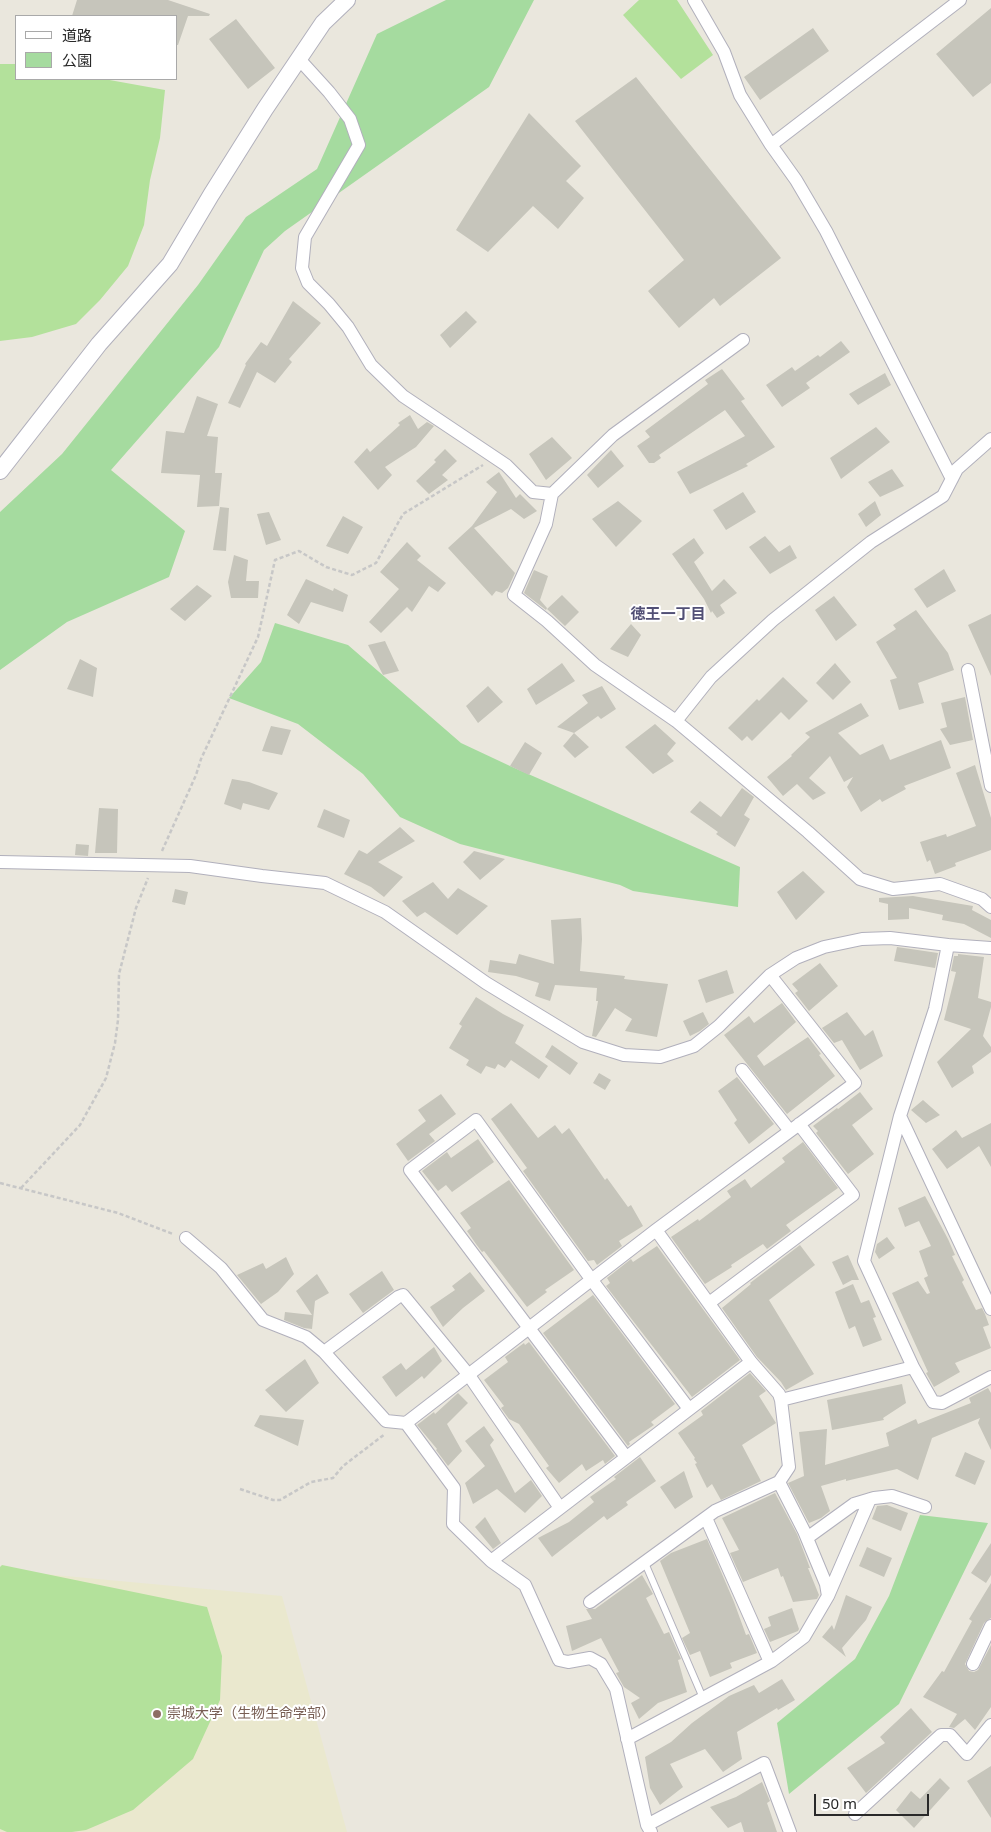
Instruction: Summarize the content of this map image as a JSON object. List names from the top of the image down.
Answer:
{
  "districts": ["徳王一丁目"],
  "places": ["崇城大学（生物生命学部）"],
  "legend": ["道路", "公園"],
  "scale_bar": "50 m"
}
